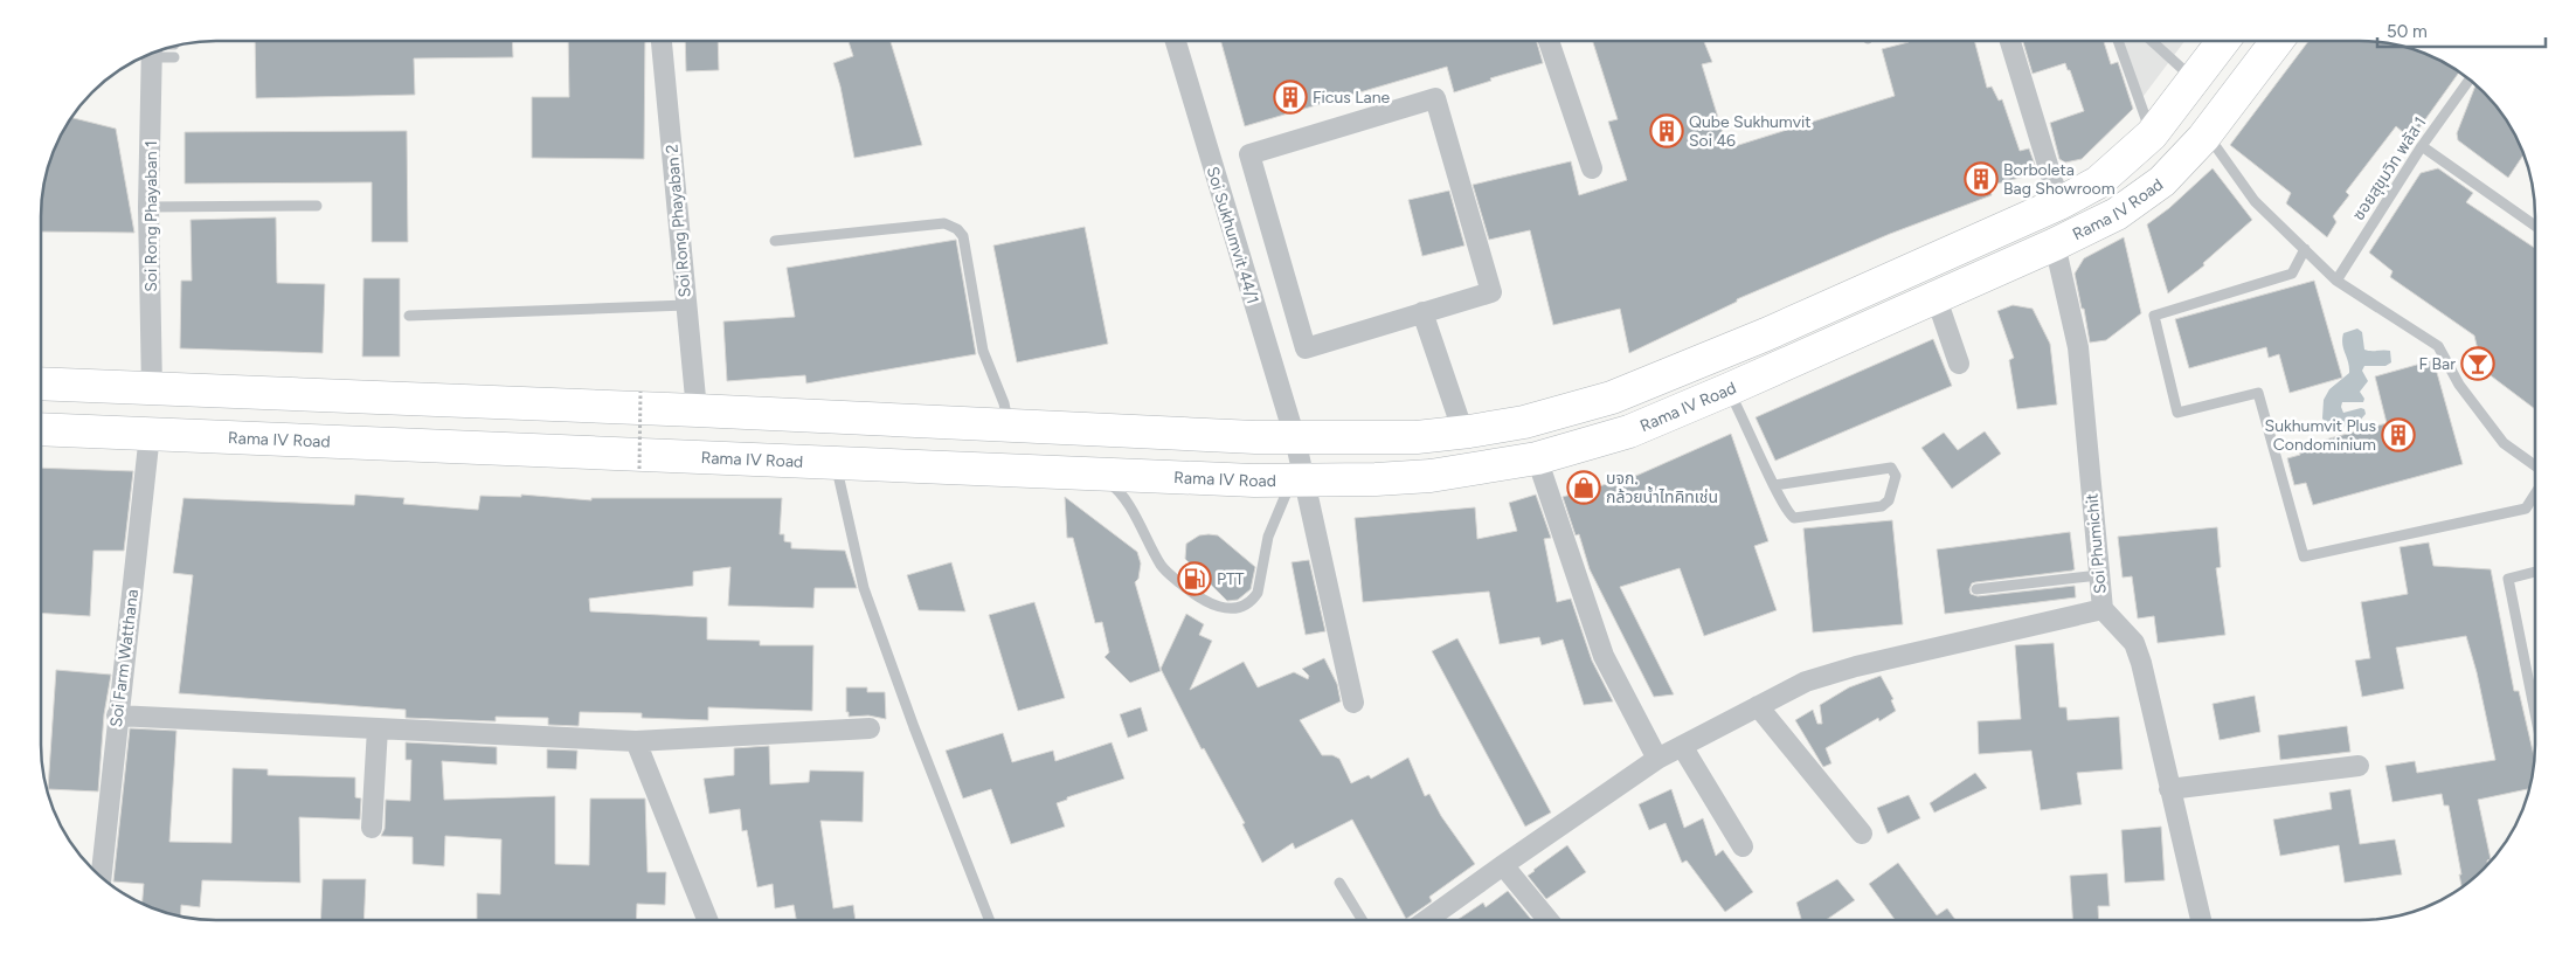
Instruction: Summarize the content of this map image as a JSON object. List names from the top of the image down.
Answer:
{
  "streets": {
    "main road": ["Rama IV Road"],
    "street": [
      "Soi Rong Phayaban 1",
      "Soi Rong Phayaban 2",
      "Soi Sukhumvit 44/1",
      "Soi Phumichit",
      "Soi Farm Watthana"
    ],
    "lane": ["ซอยสุขุมวิท พลัส 1"]
  },
  "crossings": [
    ["Rama IV Road", "Soi Rong Phayaban 1"],
    ["Rama IV Road", "Soi Rong Phayaban 2"],
    ["Rama IV Road", "Soi Sukhumvit 44/1"],
    ["Rama IV Road", "Soi Phumichit"],
    ["Rama IV Road", "Soi Farm Watthana"]
  ],
  "places": {
    "building": [
      "Ficus Lane",
      "Qube Sukhumvit Soi 46",
      "Borboleta Bag Showroom",
      "Sukhumvit Plus Condominium"
    ],
    "bar": ["F Bar"],
    "shop": ["บจก. กล้วยน้ำไทคิทเช่น"],
    "fuel station": ["PTT"]
  },
  "scale_bar": "50 m"
}
